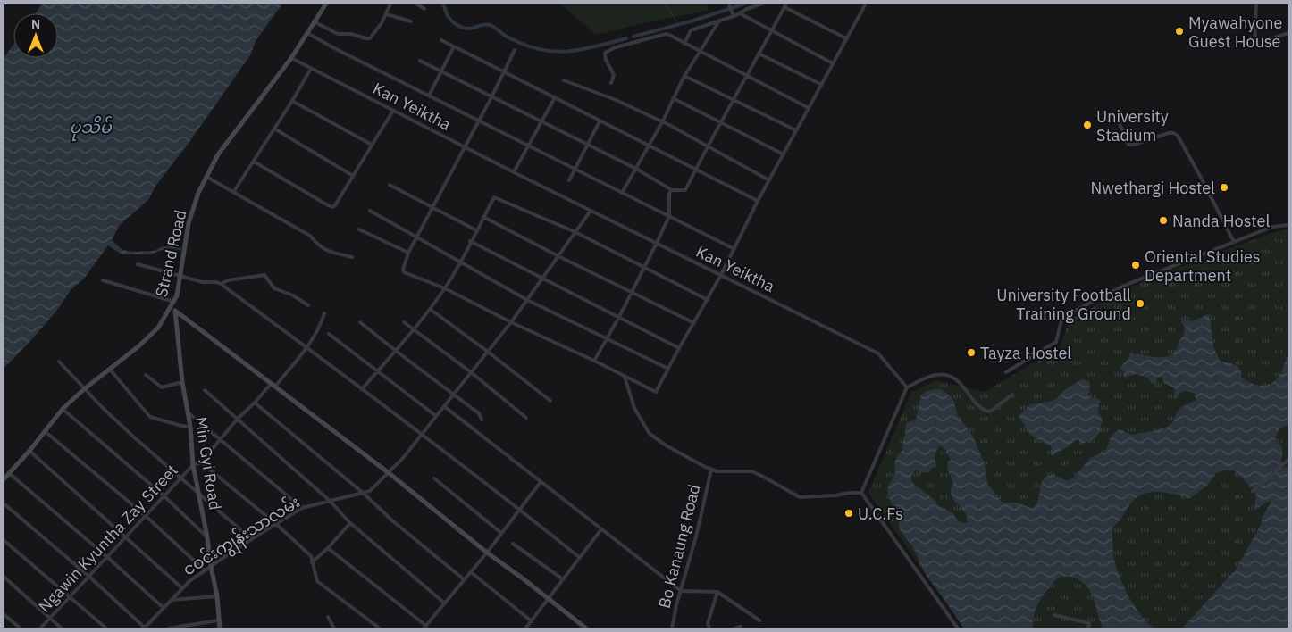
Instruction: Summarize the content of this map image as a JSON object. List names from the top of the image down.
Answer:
{
  "streets": {
    "main road": ["Strand Road", "Min Gyi Road"],
    "street": [
      "Kan Yeiktha",
      "ငဝင်းကျွန်းသာလမ်း",
      "Ngawin Kyuntha Zay Street",
      "Bo Kanaung Road"
    ]
  },
  "crossings": [
    ["Kan Yeiktha", "Strand Road"],
    ["Kan Yeiktha", "ငဝင်းကျွန်းသာလမ်း"],
    ["Strand Road", "Min Gyi Road"],
    ["Min Gyi Road", "ငဝင်းကျွန်းသာလမ်း"],
    ["Min Gyi Road", "Ngawin Kyuntha Zay Street"]
  ],
  "water": ["ပုသိမ်"],
  "places": [
    "Myawahyone Guest House",
    "University Stadium",
    "Nwethargi Hostel",
    "Nanda Hostel",
    "Oriental Studies Department",
    "University Football Training Ground",
    "Tayza Hostel",
    "U.C.Fs"
  ],
  "north": "top"
}
